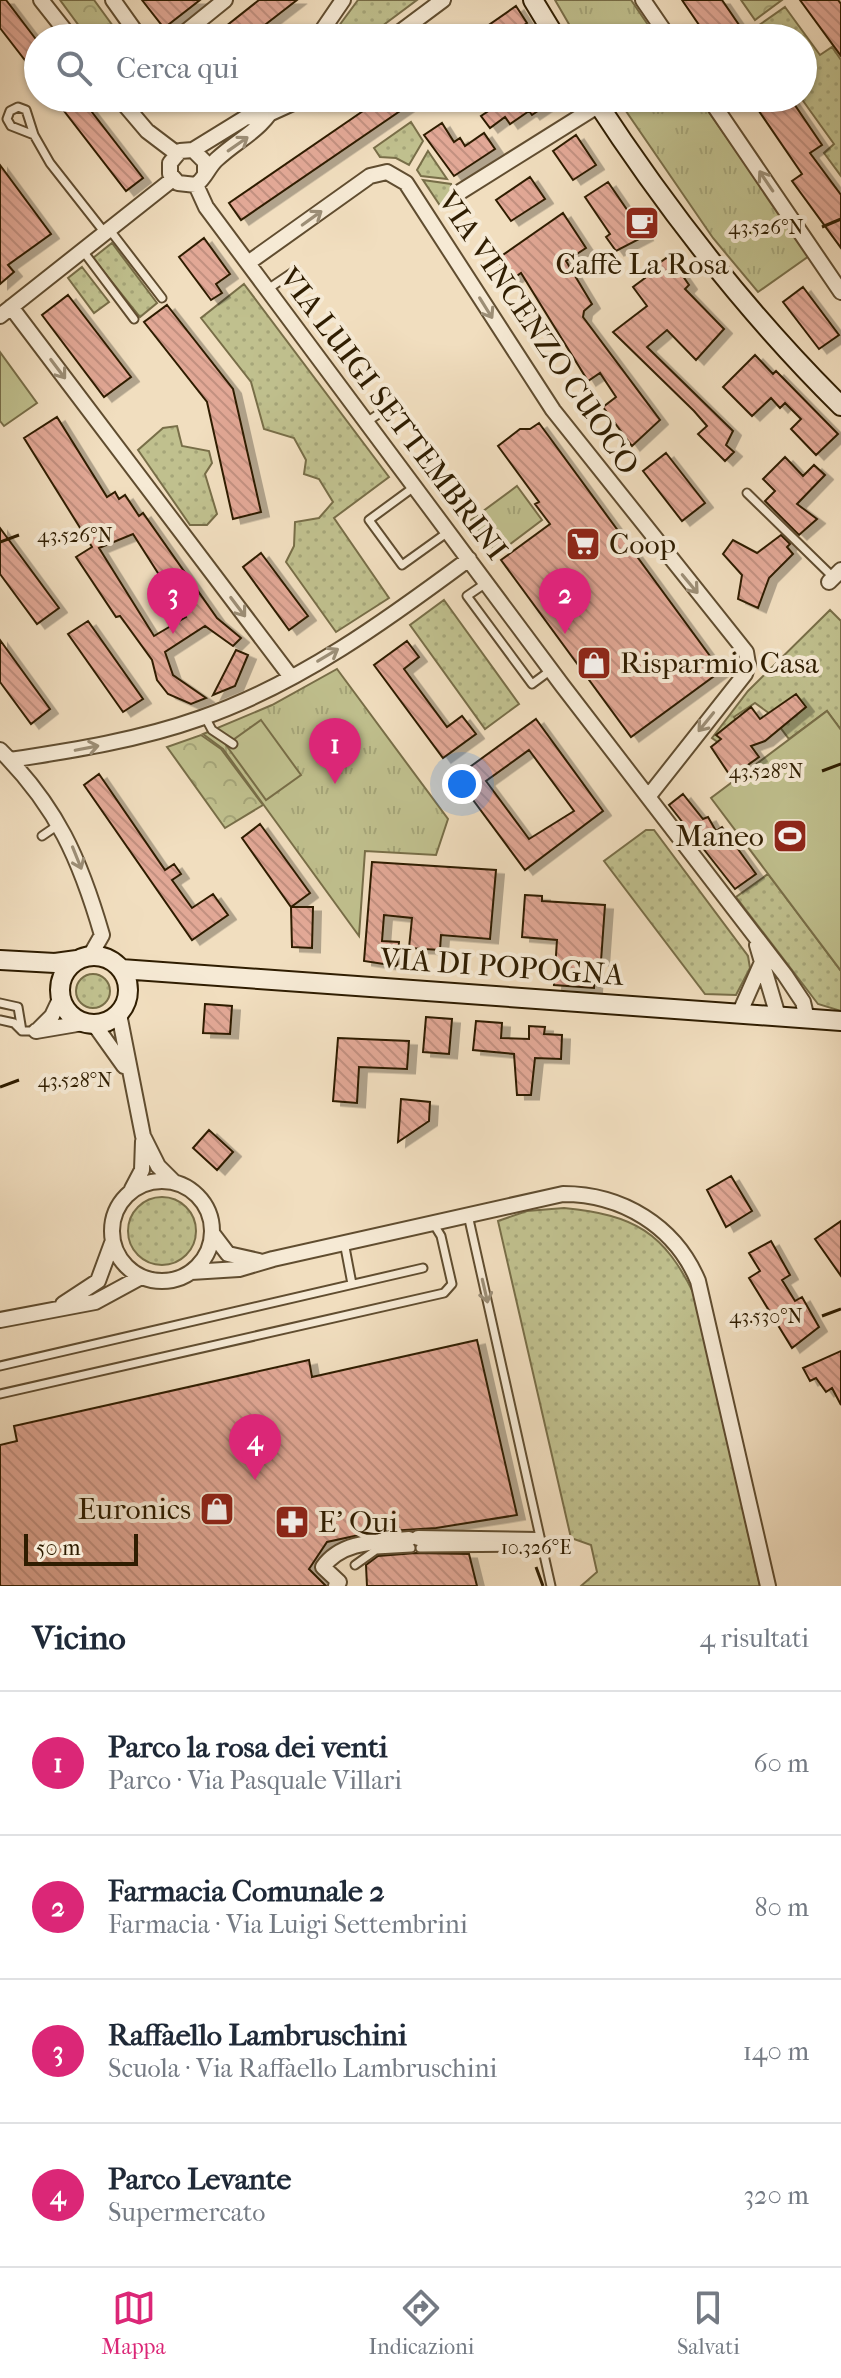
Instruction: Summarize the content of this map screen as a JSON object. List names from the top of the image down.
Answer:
{
  "streets": {
    "main road": ["VIA DI POPOGNA"],
    "street": ["VIA VINCENZO CUOCO", "VIA LUIGI SETTEMBRINI"]
  },
  "crossings": [
    ["VIA VINCENZO CUOCO", "VIA LUIGI SETTEMBRINI"],
    ["VIA LUIGI SETTEMBRINI", "VIA DI POPOGNA"]
  ],
  "places": {
    "cafe": ["Caffè La Rosa"],
    "supermarket": ["Coop"],
    "shop": ["Risparmio Casa", "Euronics"],
    "sports": ["Maneo"],
    "pharmacy": ["E' Qui"]
  },
  "scale_bar": "50 m",
  "page": {
    "search": "Cerca qui",
    "pins": [
      "2",
      "3",
      "1",
      "4"
    ],
    "scale": "50 m",
    "heading": ["Vicino", "4 risultati"],
    "list": [
      {
        "mark": "1",
        "name": "Parco la rosa dei venti",
        "note": "Parco · Via Pasquale Villari",
        "value": "60 m"
      },
      {
        "mark": "2",
        "name": "Farmacia Comunale 2",
        "note": "Farmacia · Via Luigi Settembrini",
        "value": "80 m"
      },
      {
        "mark": "3",
        "name": "Raffaello Lambruschini",
        "note": "Scuola · Via Raffaello Lambruschini",
        "value": "140 m"
      },
      {
        "mark": "4",
        "name": "Parco Levante",
        "note": "Supermercato",
        "value": "320 m"
      }
    ],
    "nav": ["Mappa", "Indicazioni", "Salvati"]
  },
  "coordinates": [
    "43.526°N",
    "43.528°N",
    "43.530°N",
    "10.326°E"
  ]
}
